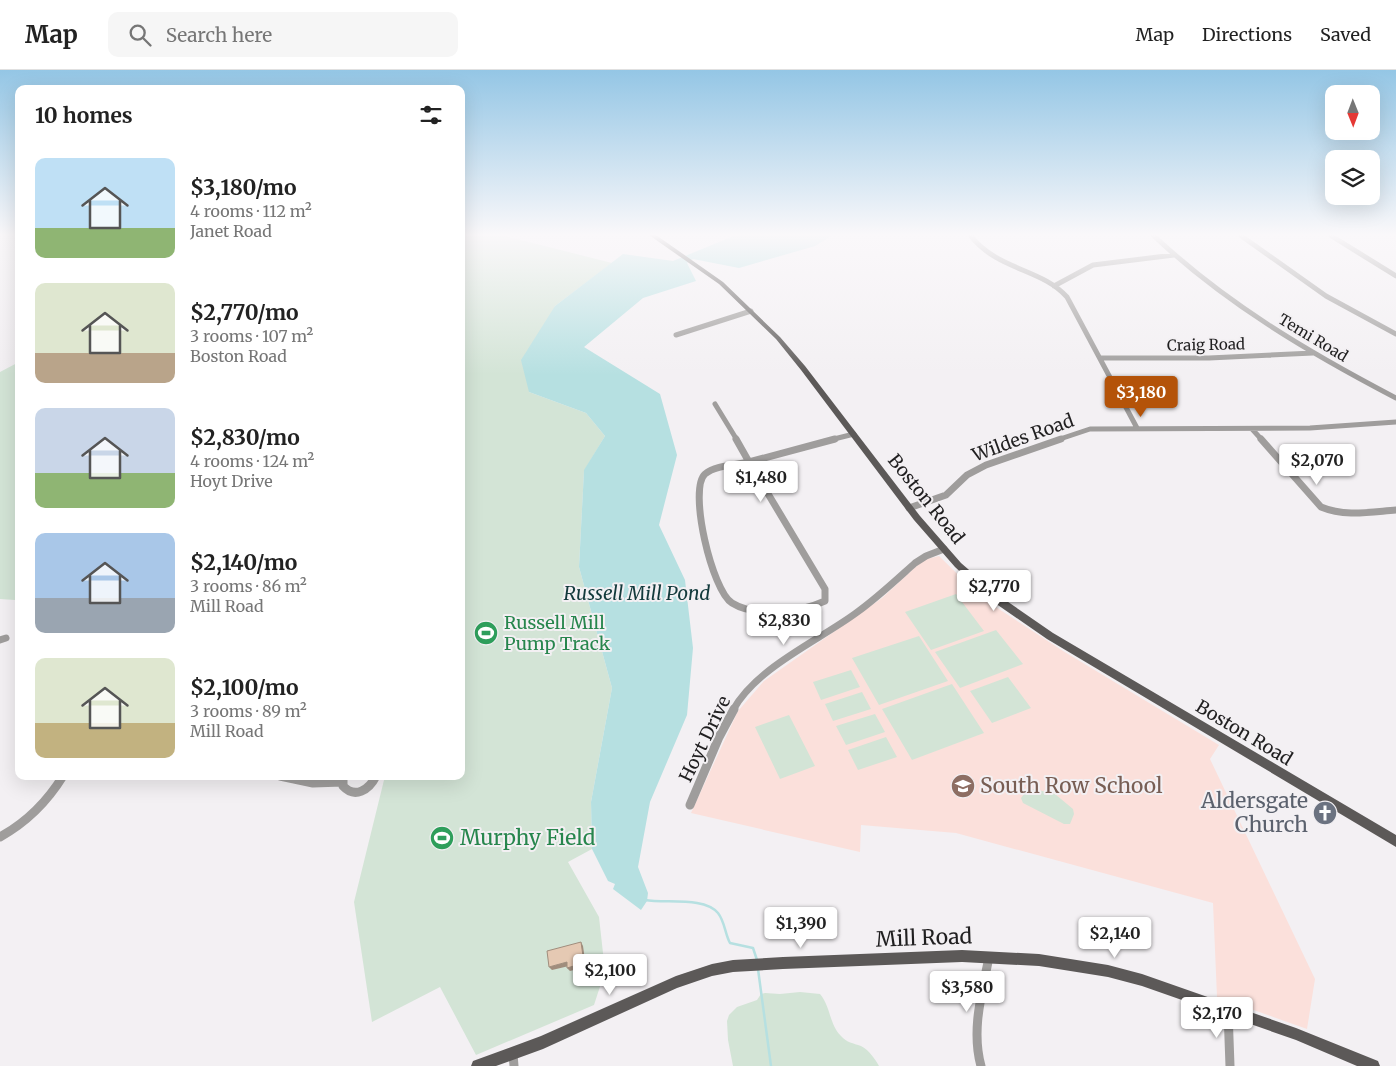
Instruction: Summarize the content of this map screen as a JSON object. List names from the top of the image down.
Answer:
{
  "streets": {
    "main road": ["Boston Road", "Mill Road"],
    "street": [
      "Temi Road",
      "Craig Road",
      "Wildes Road",
      "Hoyt Drive"
    ]
  },
  "crossings": [
    ["Temi Road", "Craig Road"],
    ["Wildes Road", "Boston Road"],
    ["Boston Road", "Hoyt Drive"]
  ],
  "water": ["Russell Mill Pond"],
  "places": {
    "sports": ["Russell Mill Pump Track", "Murphy Field"],
    "school or university": ["South Row School"],
    "church": ["Aldersgate Church"]
  },
  "north": "bottom",
  "page": {
    "header": "Map",
    "search": "Search here",
    "nav": ["Map", "Directions", "Saved"],
    "heading": "10 homes",
    "list": [
      {
        "name": "$3,180/mo",
        "note": "4 rooms · 112 m² · Janet Road"
      },
      {
        "name": "$2,770/mo",
        "note": "3 rooms · 107 m² · Boston Road"
      },
      {
        "name": "$2,830/mo",
        "note": "4 rooms · 124 m² · Hoyt Drive"
      },
      {
        "name": "$2,140/mo",
        "note": "3 rooms · 86 m² · Mill Road"
      },
      {
        "name": "$2,100/mo",
        "note": "3 rooms · 89 m² · Mill Road"
      }
    ],
    "price": [
      "$3,180",
      "$2,070",
      "$1,480",
      "$2,770",
      "$2,830",
      "$1,390",
      "$2,140",
      "$2,100",
      "$3,580",
      "$2,170"
    ]
  }
}
